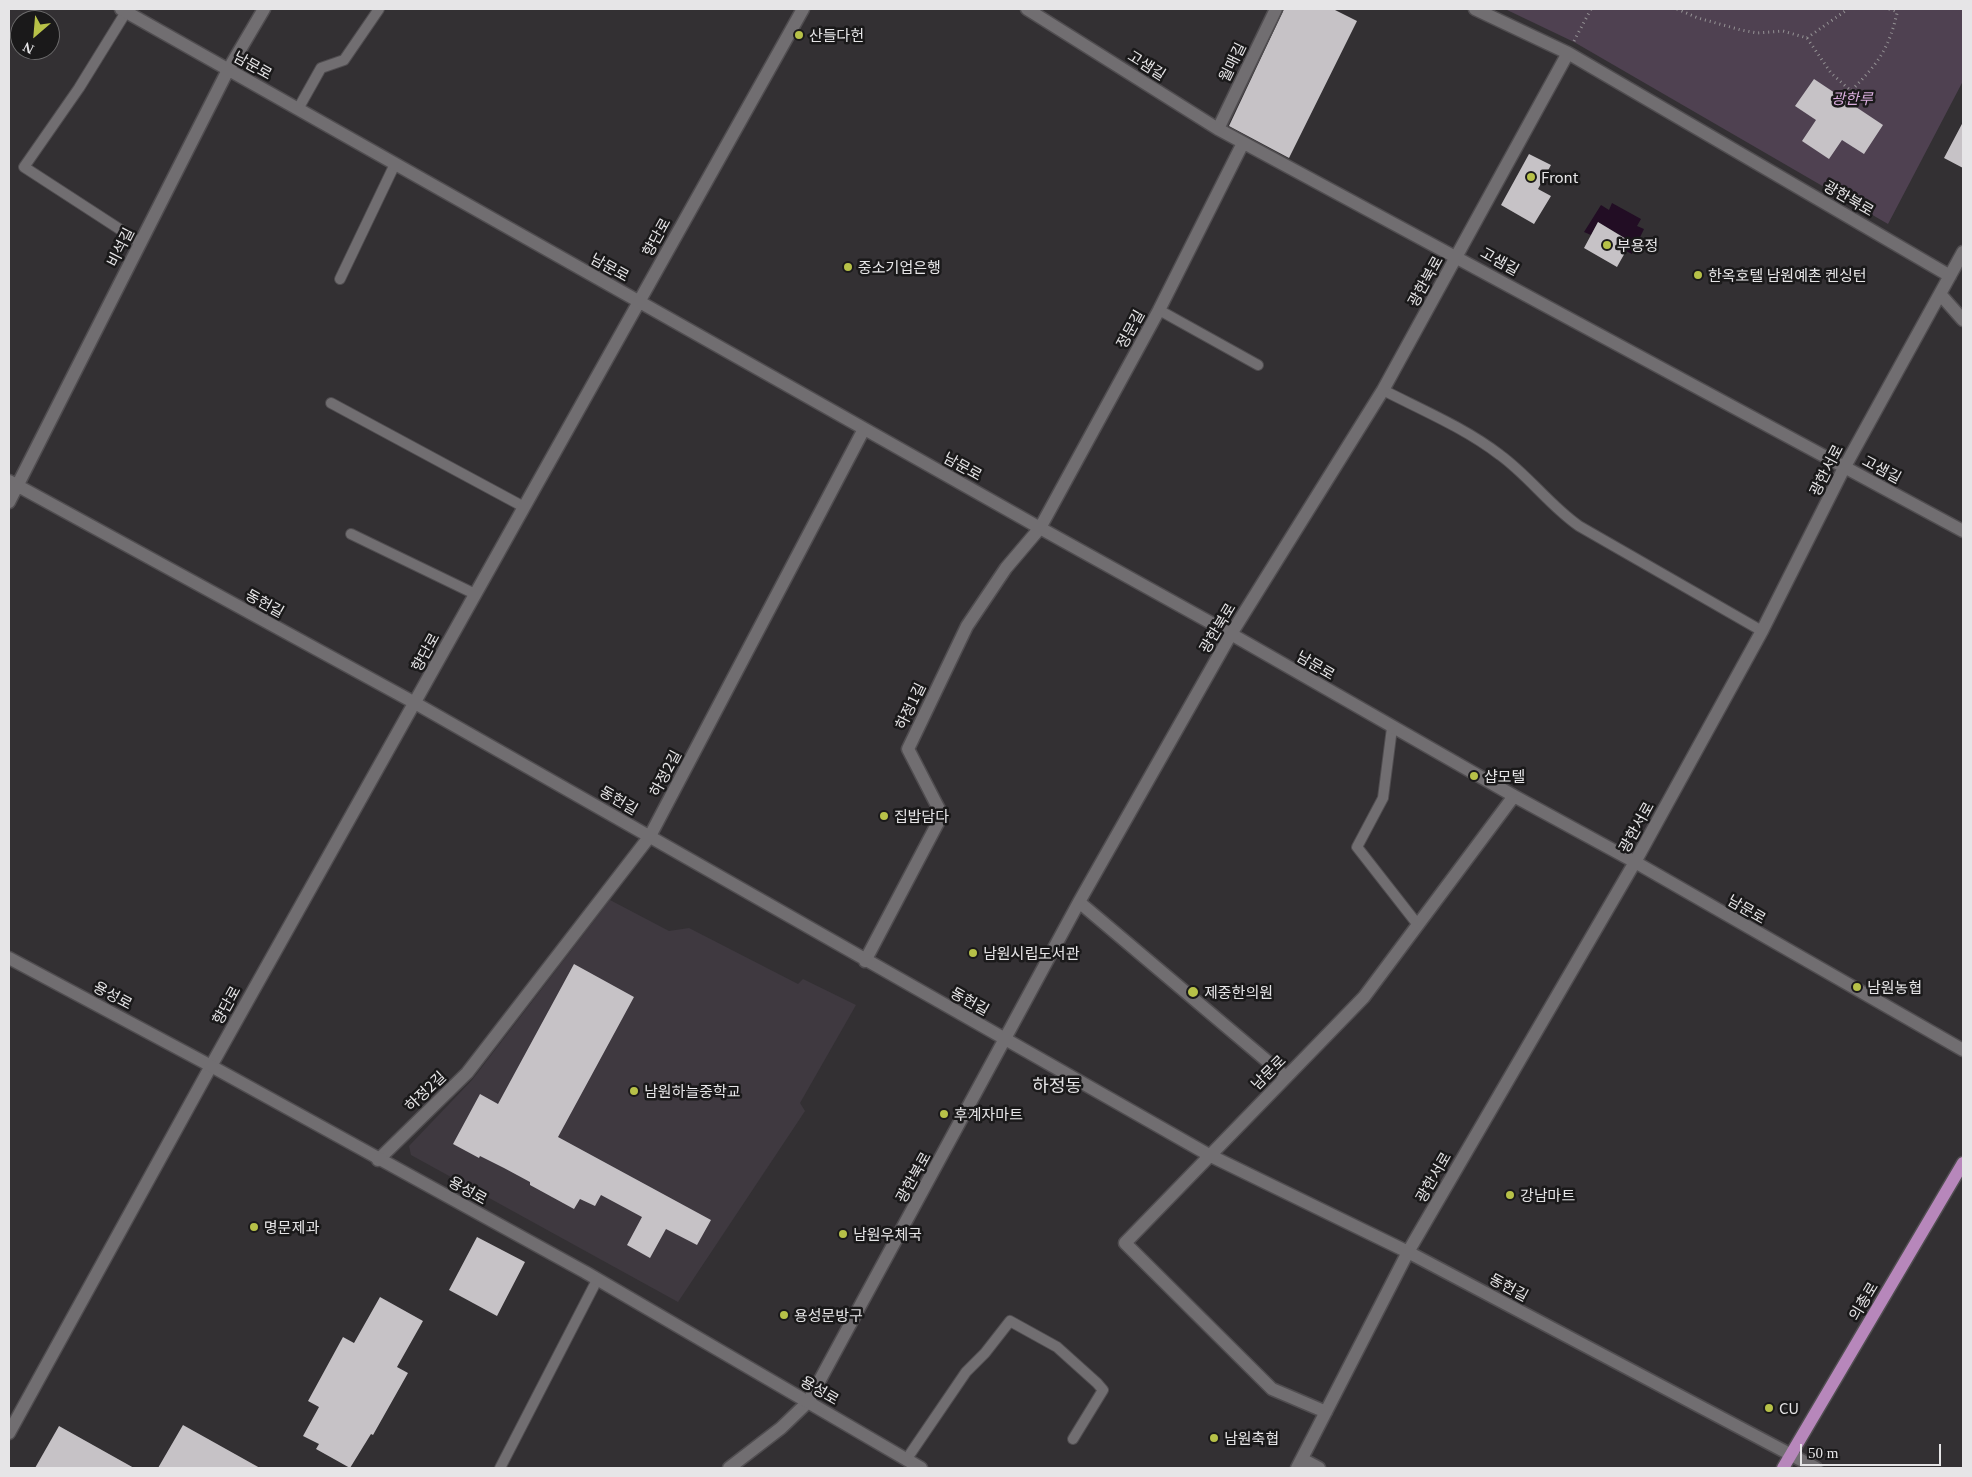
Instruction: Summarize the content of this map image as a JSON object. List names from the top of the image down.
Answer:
{
  "streets": {
    "main road": ["의총로"],
    "street": [
      "월매길",
      "남문로",
      "고샘길",
      "광한북로",
      "향단로",
      "비석길",
      "정문길",
      "광한서로",
      "동헌길",
      "하정1길",
      "하정2길",
      "용성로"
    ]
  },
  "crossings": [
    ["월매길", "고샘길"],
    ["남문로", "광한북로"],
    ["남문로", "향단로"],
    ["남문로", "비석길"],
    ["남문로", "정문길"],
    ["남문로", "광한서로"],
    ["남문로", "동헌길"],
    ["남문로", "하정1길"],
    ["남문로", "하정2길"],
    ["고샘길", "광한북로"],
    ["고샘길", "정문길"],
    ["고샘길", "광한서로"],
    ["광한북로", "광한서로"],
    ["광한북로", "동헌길"],
    ["광한북로", "용성로"],
    ["향단로", "동헌길"],
    ["향단로", "용성로"],
    ["비석길", "동헌길"],
    ["정문길", "하정1길"],
    ["광한서로", "동헌길"],
    ["동헌길", "하정1길"],
    ["동헌길", "하정2길"],
    ["동헌길", "의총로"],
    ["하정2길", "용성로"]
  ],
  "districts": ["하정동"],
  "parks": ["광한루"],
  "places": [
    "산들다헌",
    "Front",
    "부용정",
    "중소기업은행",
    "한옥호텔 남원예촌 켄싱턴",
    "샵모텔",
    "집밥담다",
    "남원시립도서관",
    "남원농협",
    "제중한의원",
    "남원하늘중학교",
    "후계자마트",
    "강남마트",
    "명문제과",
    "남원우체국",
    "용성문방구",
    "CU",
    "남원축협"
  ],
  "scale_bar": "50 m",
  "north": "bottom left"
}
